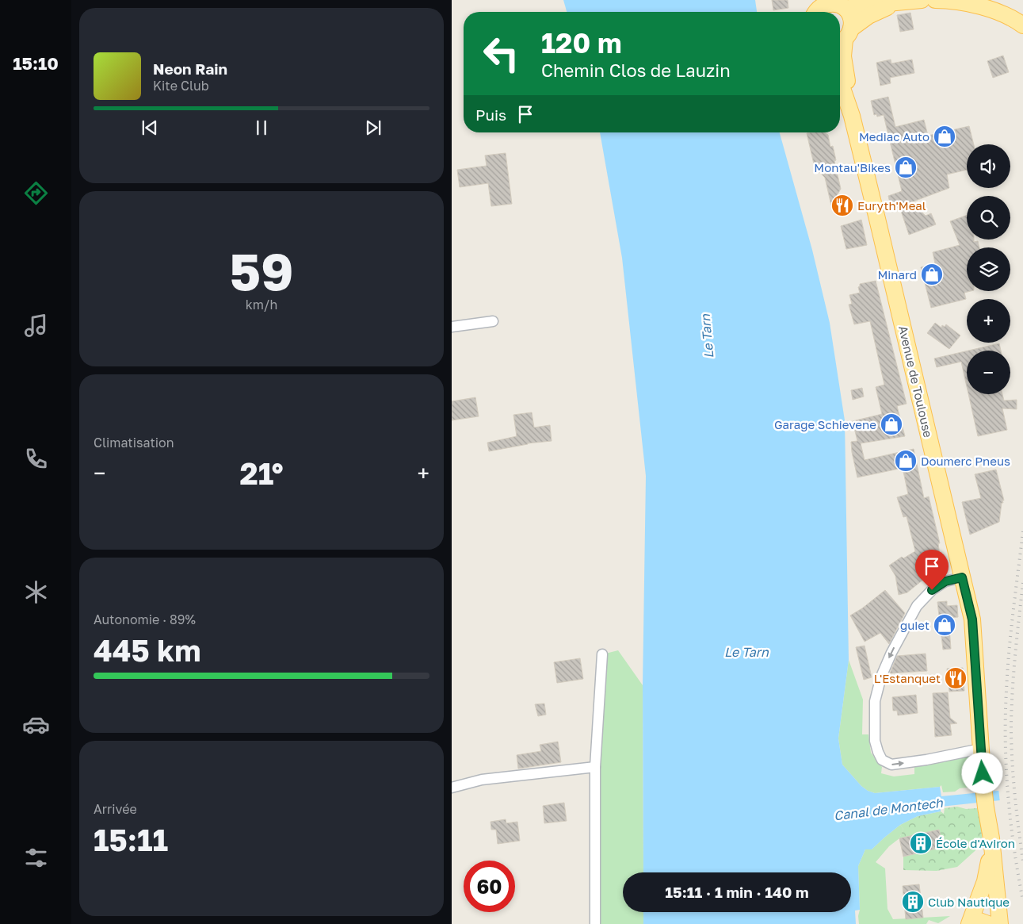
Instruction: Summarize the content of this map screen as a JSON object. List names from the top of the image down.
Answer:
{
  "streets": {
    "main road": ["Avenue de Toulouse"]
  },
  "water": ["Le Tarn", "Canal de Montech"],
  "places": {
    "shop": [
      "Mediac Auto",
      "Montau'Bikes",
      "Minard",
      "Garage Schievene",
      "Doumerc Pneus",
      "guiet"
    ],
    "restaurant": ["Euryth'Meal", "L'Estanquet"],
    "building": ["École d'Aviron", "Club Nautique"]
  },
  "page": {
    "tabs": "15:10",
    "turn": ["120 m", "Chemin Clos de Lauzin"],
    "song": ["Neon Rain", "Kite Club"],
    "then": "Puis",
    "map_buttons": ["+", "−"],
    "tile": [
      ["59", "km/h"],
      "Climatisation",
      ["Autonomie · 89%", "445 km"],
      ["Arrivée", "15:11"]
    ],
    "heat": ["−", "21°", "+"],
    "limit": "60",
    "trip": "15:11 · 1 min · 140 m"
  }
}
